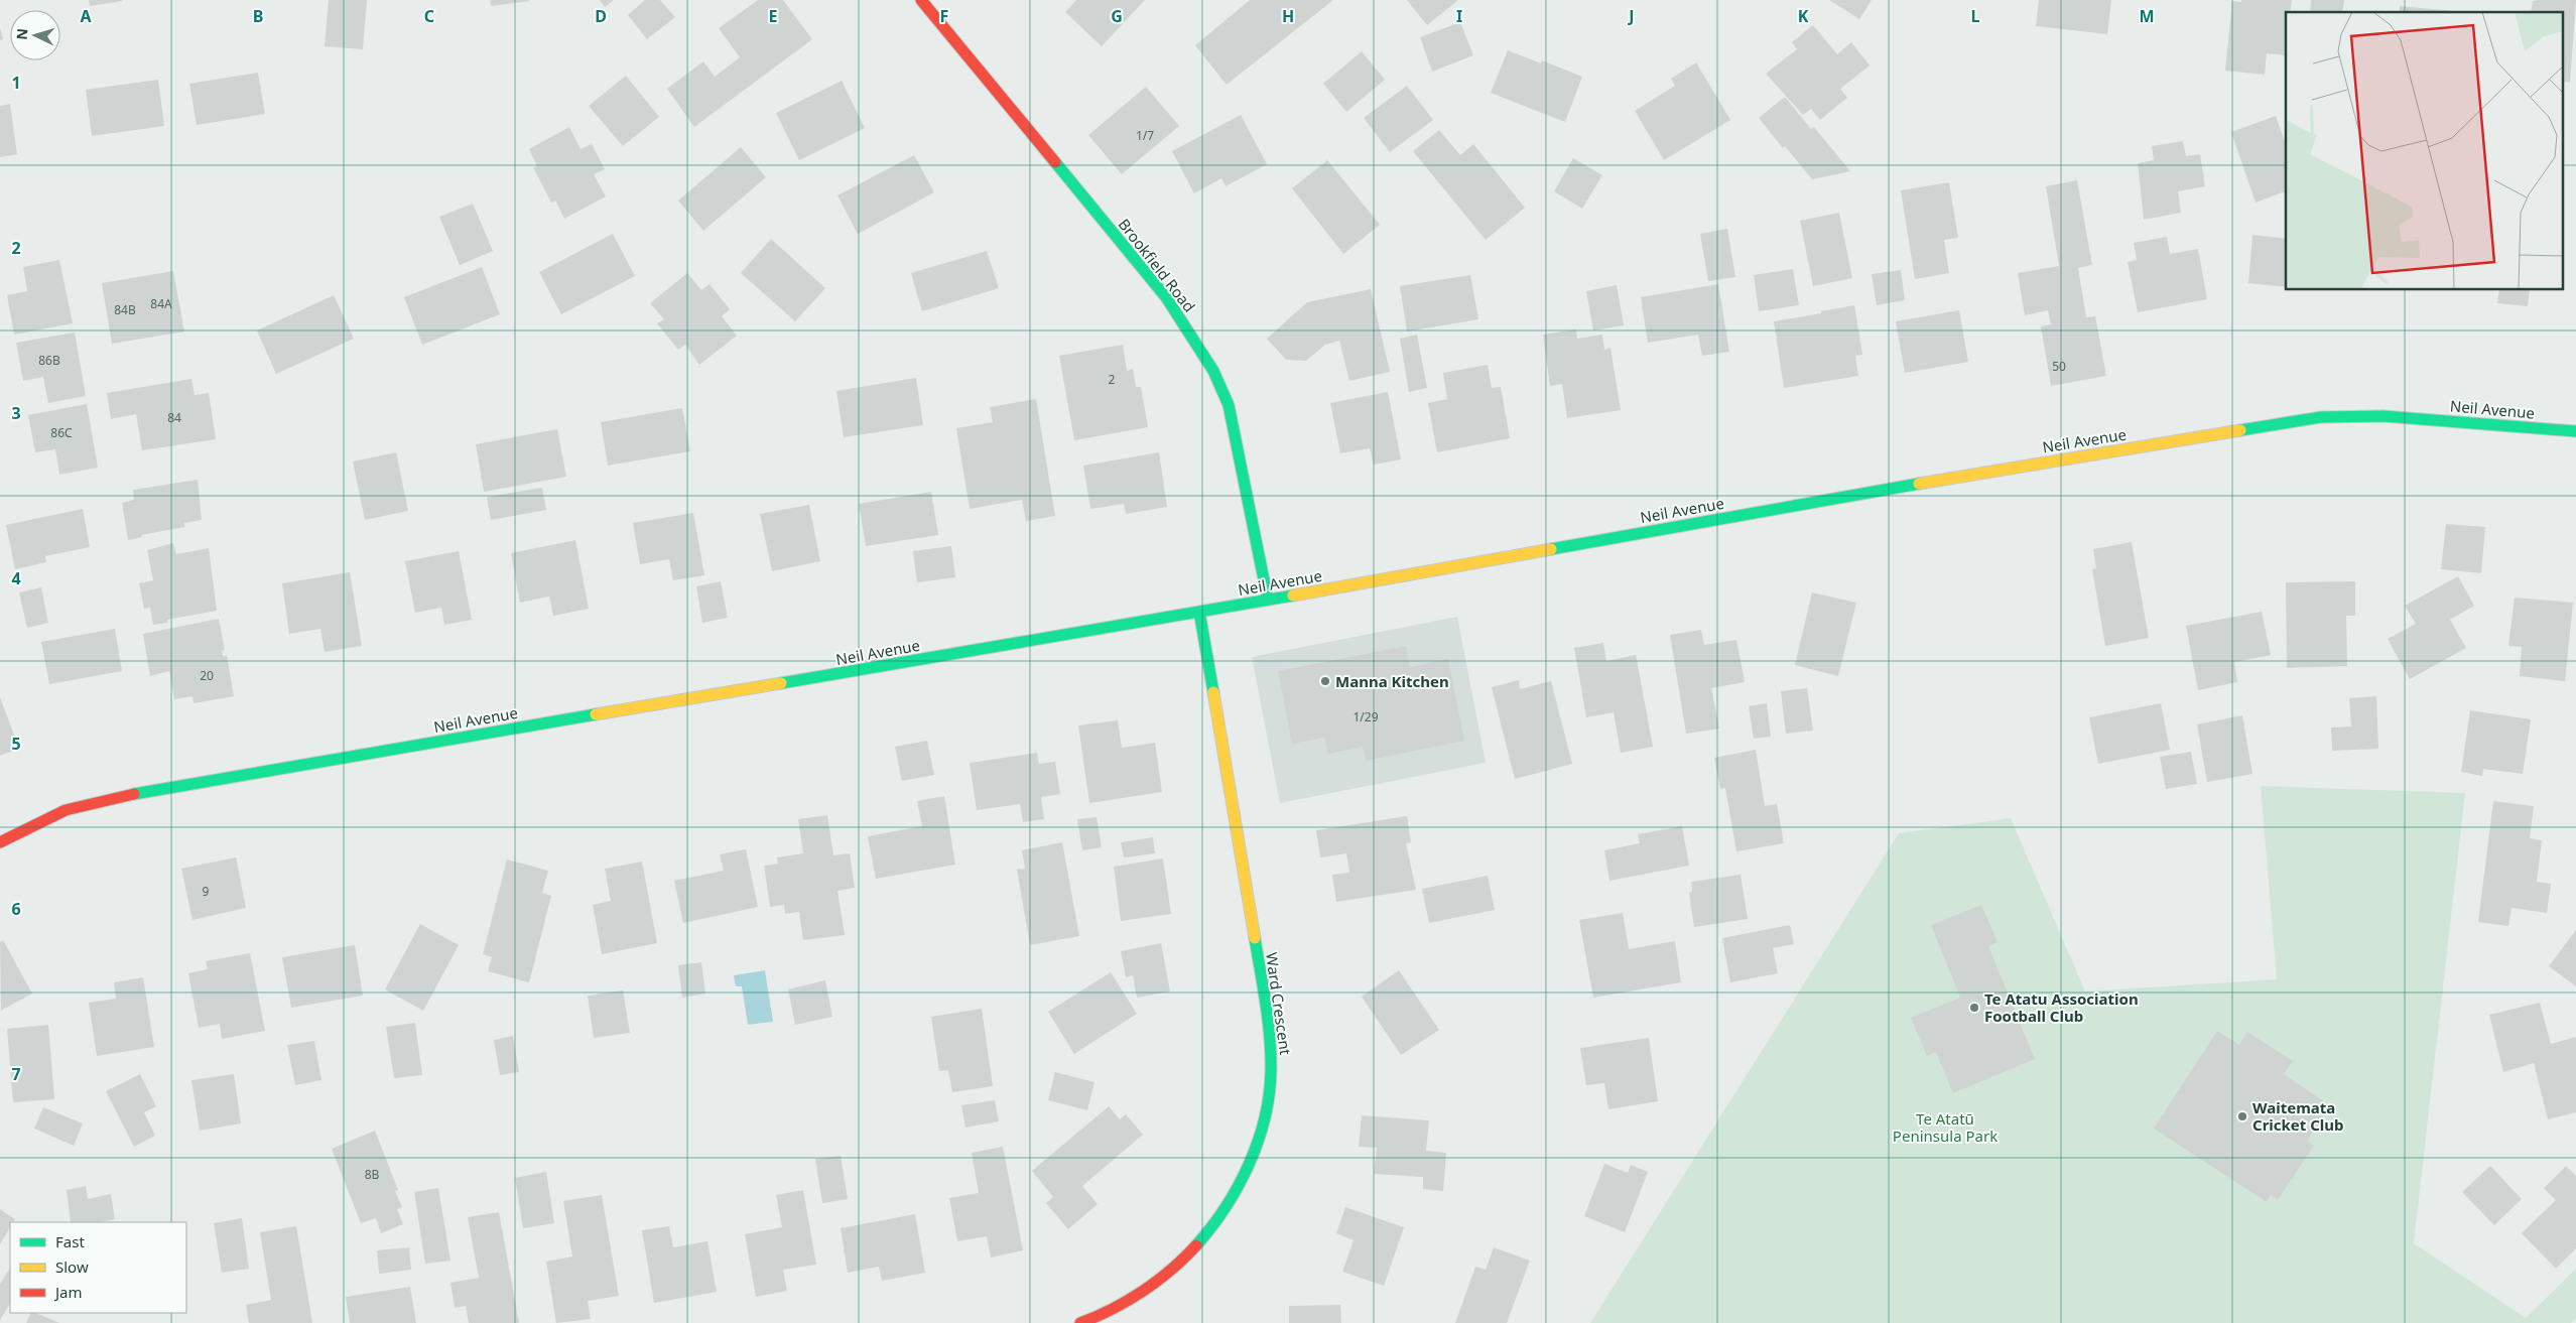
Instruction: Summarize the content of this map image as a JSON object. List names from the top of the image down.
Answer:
{
  "streets": {
    "street": ["Brookfield Road", "Neil Avenue", "Ward Crescent"]
  },
  "crossings": [
    ["Brookfield Road", "Neil Avenue"],
    ["Neil Avenue", "Ward Crescent"]
  ],
  "parks": ["Te Atatū Peninsula Park"],
  "places": ["Manna Kitchen", "Te Atatu Association Football Club", "Waitemata Cricket Club"],
  "house_numbers": [
    "1/7",
    "84A",
    "84B",
    "86B",
    "50",
    "2",
    "84",
    "86C",
    "20",
    "1/29",
    "9",
    "8B"
  ],
  "legend": ["Fast", "Slow", "Jam"],
  "north": "left",
  "grid": {
    "columns": [
      "A",
      "B",
      "C",
      "D",
      "E",
      "F",
      "G",
      "H",
      "I",
      "J",
      "K",
      "L",
      "M"
    ],
    "rows": [
      "1",
      "2",
      "3",
      "4",
      "5",
      "6",
      "7"
    ]
  }
}
